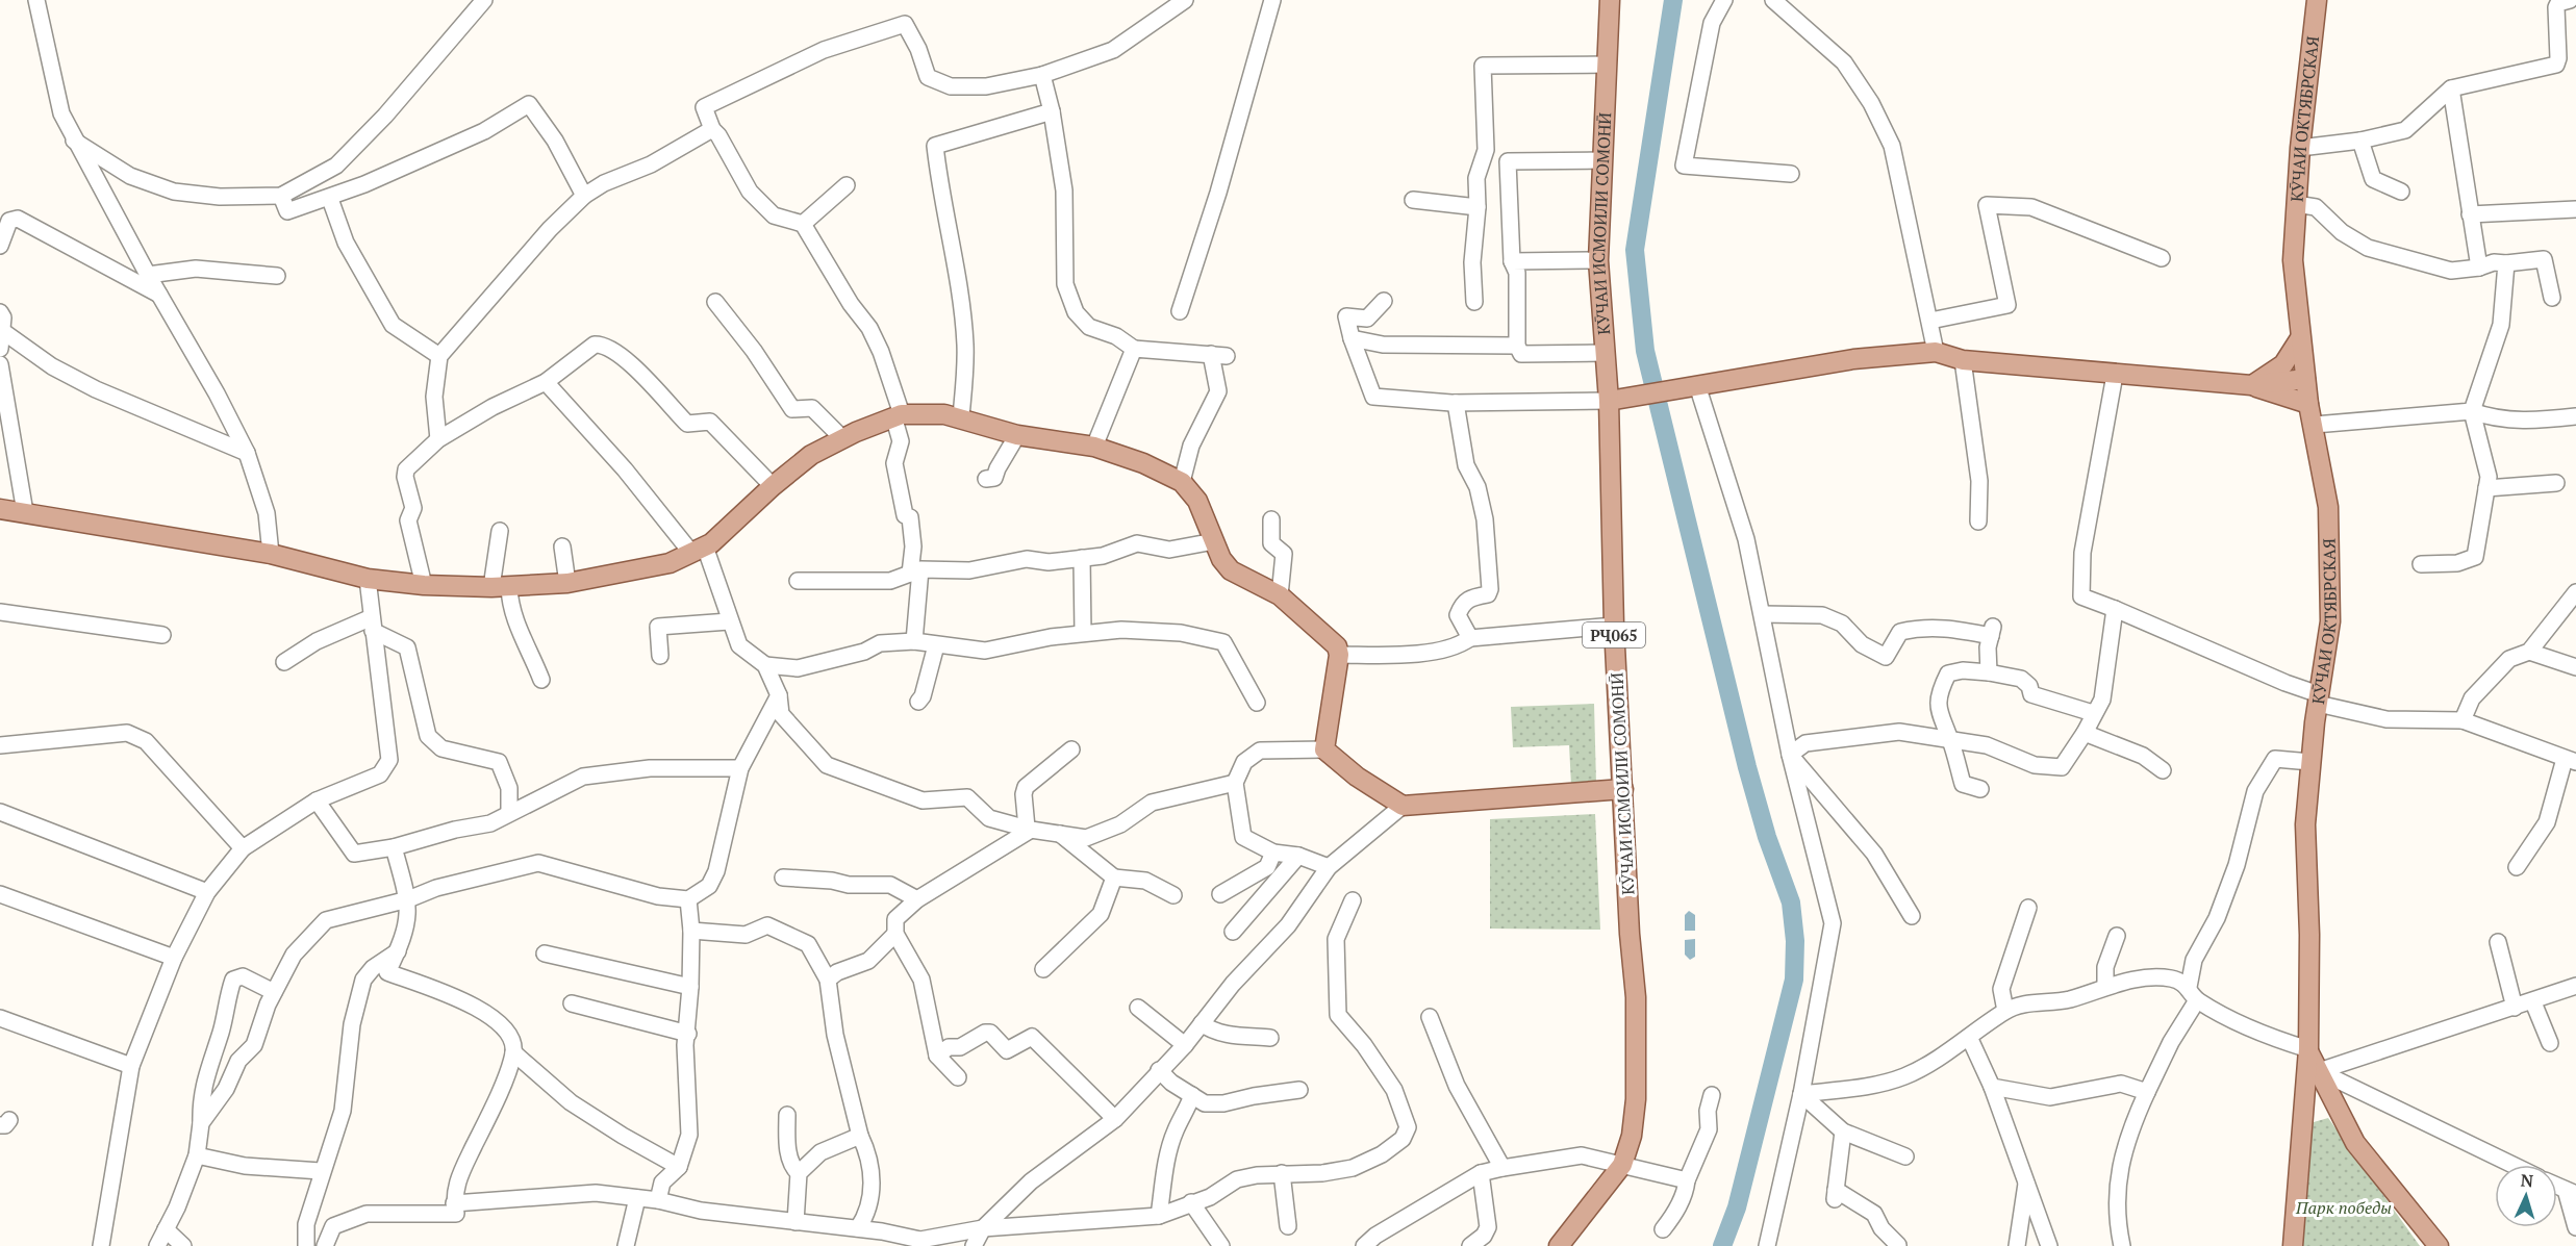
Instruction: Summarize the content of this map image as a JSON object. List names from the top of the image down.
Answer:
{
  "streets": {
    "main road": ["КӮЧАИ ОКТЯБРСКАЯ", "КӮЧАИ ИСМОИЛИ СОМОНӢ", "РҶ065"]
  },
  "parks": ["Парк победы"],
  "north": "top"
}
